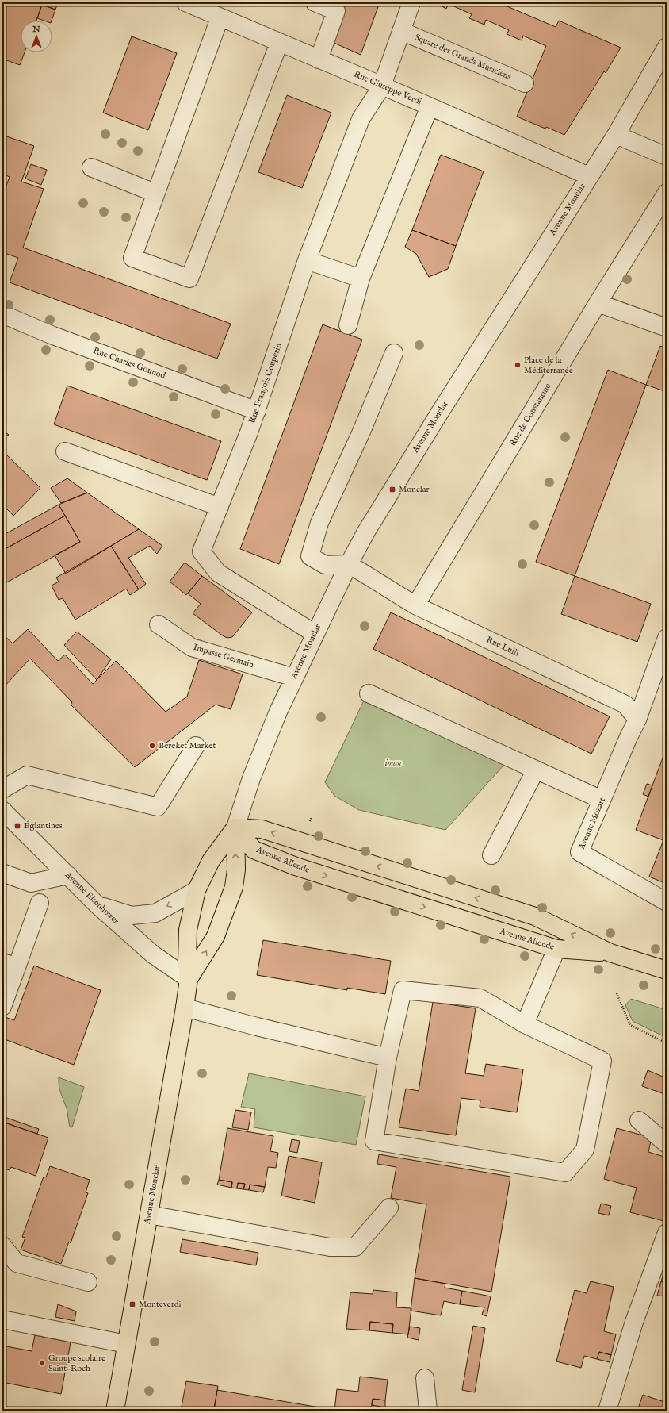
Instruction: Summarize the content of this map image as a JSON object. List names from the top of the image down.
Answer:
{
  "streets": {
    "main road": ["Avenue Monclar", "Avenue Allende"],
    "street": [
      "Square des Grands Musiciens",
      "Rue Giuseppe Verdi",
      "Rue Charles Gounod",
      "Rue François Couperin",
      "Rue de Constantine",
      "Rue Lulli",
      "Impasse Germain",
      "Avenue Mozart",
      "Avenue Eisenhower"
    ]
  },
  "crossings": [
    ["Square des Grands Musiciens", "Rue François Couperin"],
    ["Rue Giuseppe Verdi", "Avenue Monclar"],
    ["Rue Giuseppe Verdi", "Rue François Couperin"],
    ["Avenue Monclar", "Rue François Couperin"],
    ["Avenue Monclar", "Rue Lulli"],
    ["Avenue Monclar", "Impasse Germain"],
    ["Avenue Monclar", "Avenue Allende"],
    ["Avenue Monclar", "Avenue Eisenhower"],
    ["Rue Charles Gounod", "Rue François Couperin"],
    ["Rue de Constantine", "Rue Lulli"],
    ["Rue Lulli", "Avenue Mozart"]
  ],
  "parks": ["iman"],
  "places": {
    "other": ["Place de la Méditerranée", "Bereket Market", "Groupe scolaire Saint-Roch"],
    "transit": ["Monclar", "Églantines", "Monteverdi"]
  },
  "north": "top"
}
